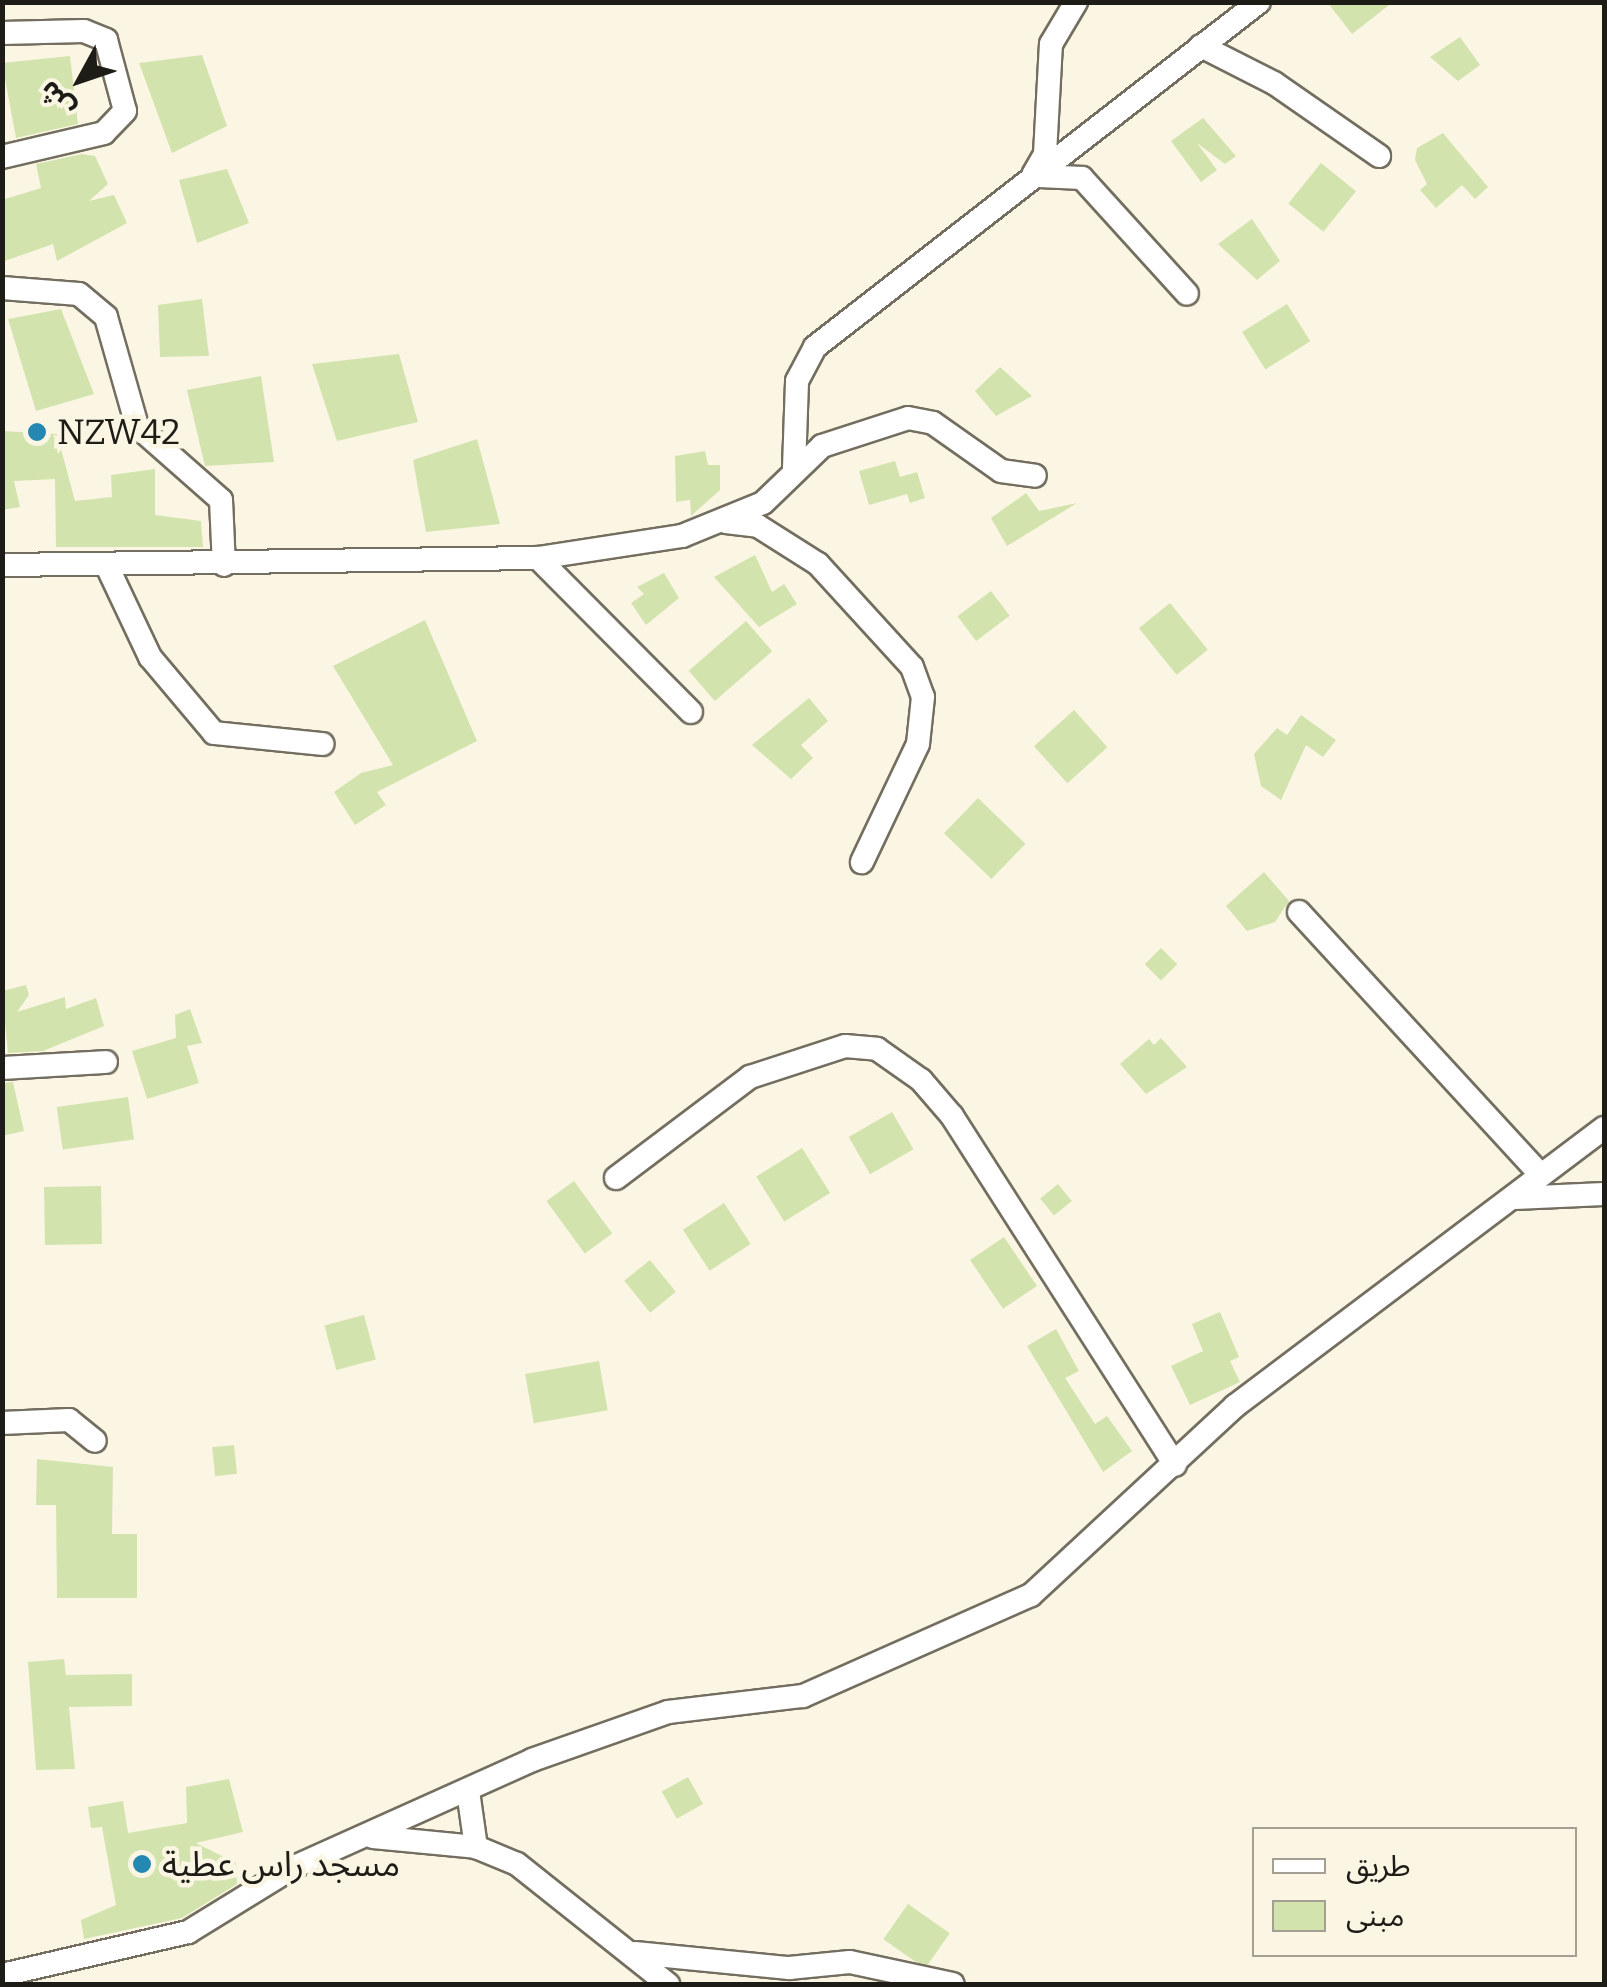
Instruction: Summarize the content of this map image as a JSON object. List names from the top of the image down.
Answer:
{
  "places": ["NZW42", "مسجد راس عطية"],
  "legend": ["طريق", "مبنى"],
  "north": "bottom left"
}
